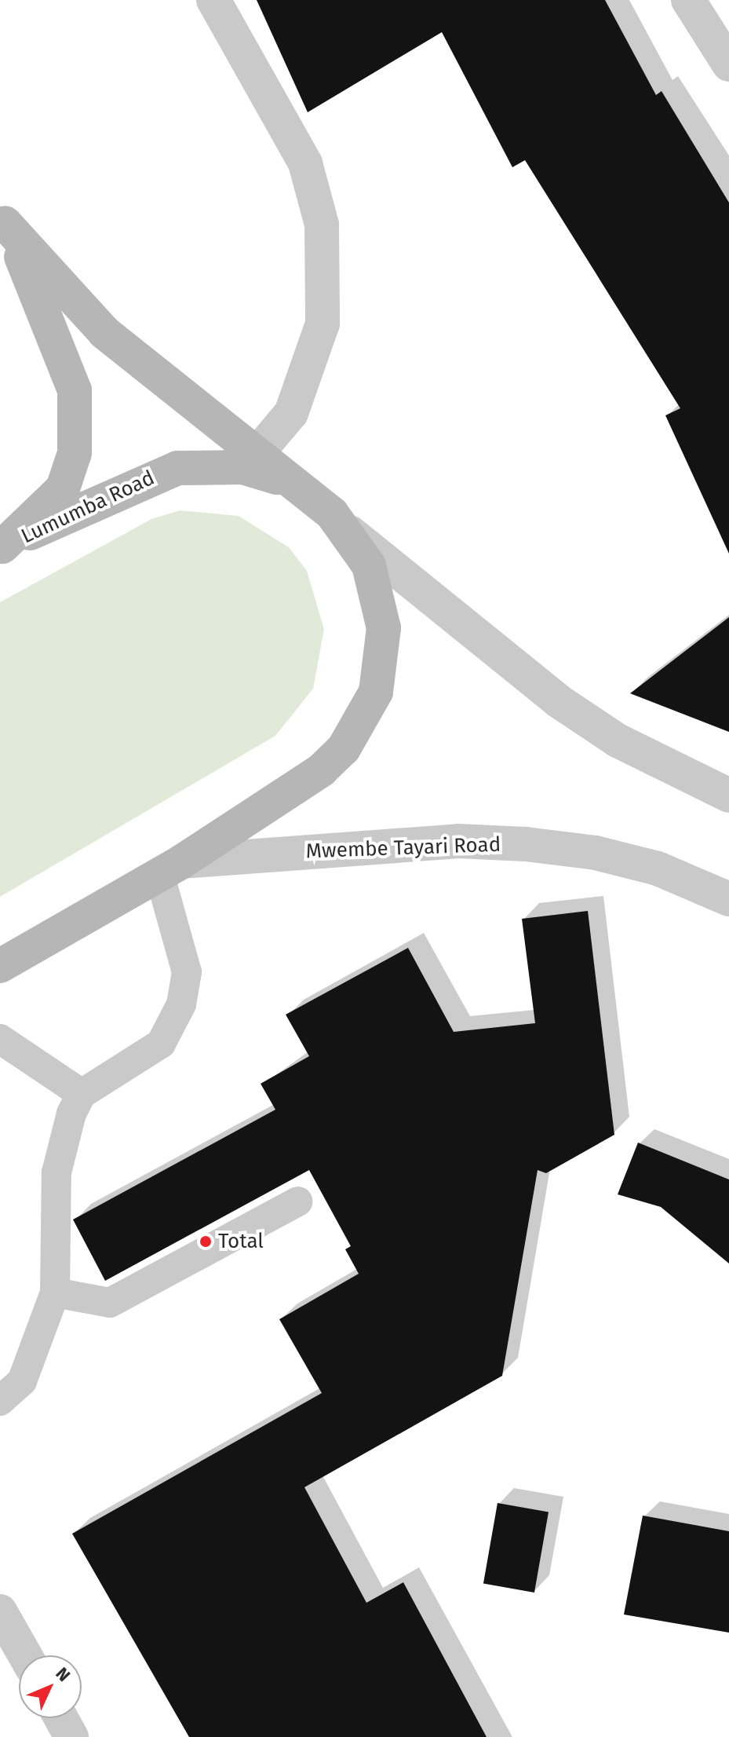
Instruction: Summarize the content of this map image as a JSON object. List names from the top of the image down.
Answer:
{
  "streets": {
    "main road": ["Lumumba Road"],
    "street": ["Mwembe Tayari Road"]
  },
  "places": ["Total"],
  "north": "top right"
}
